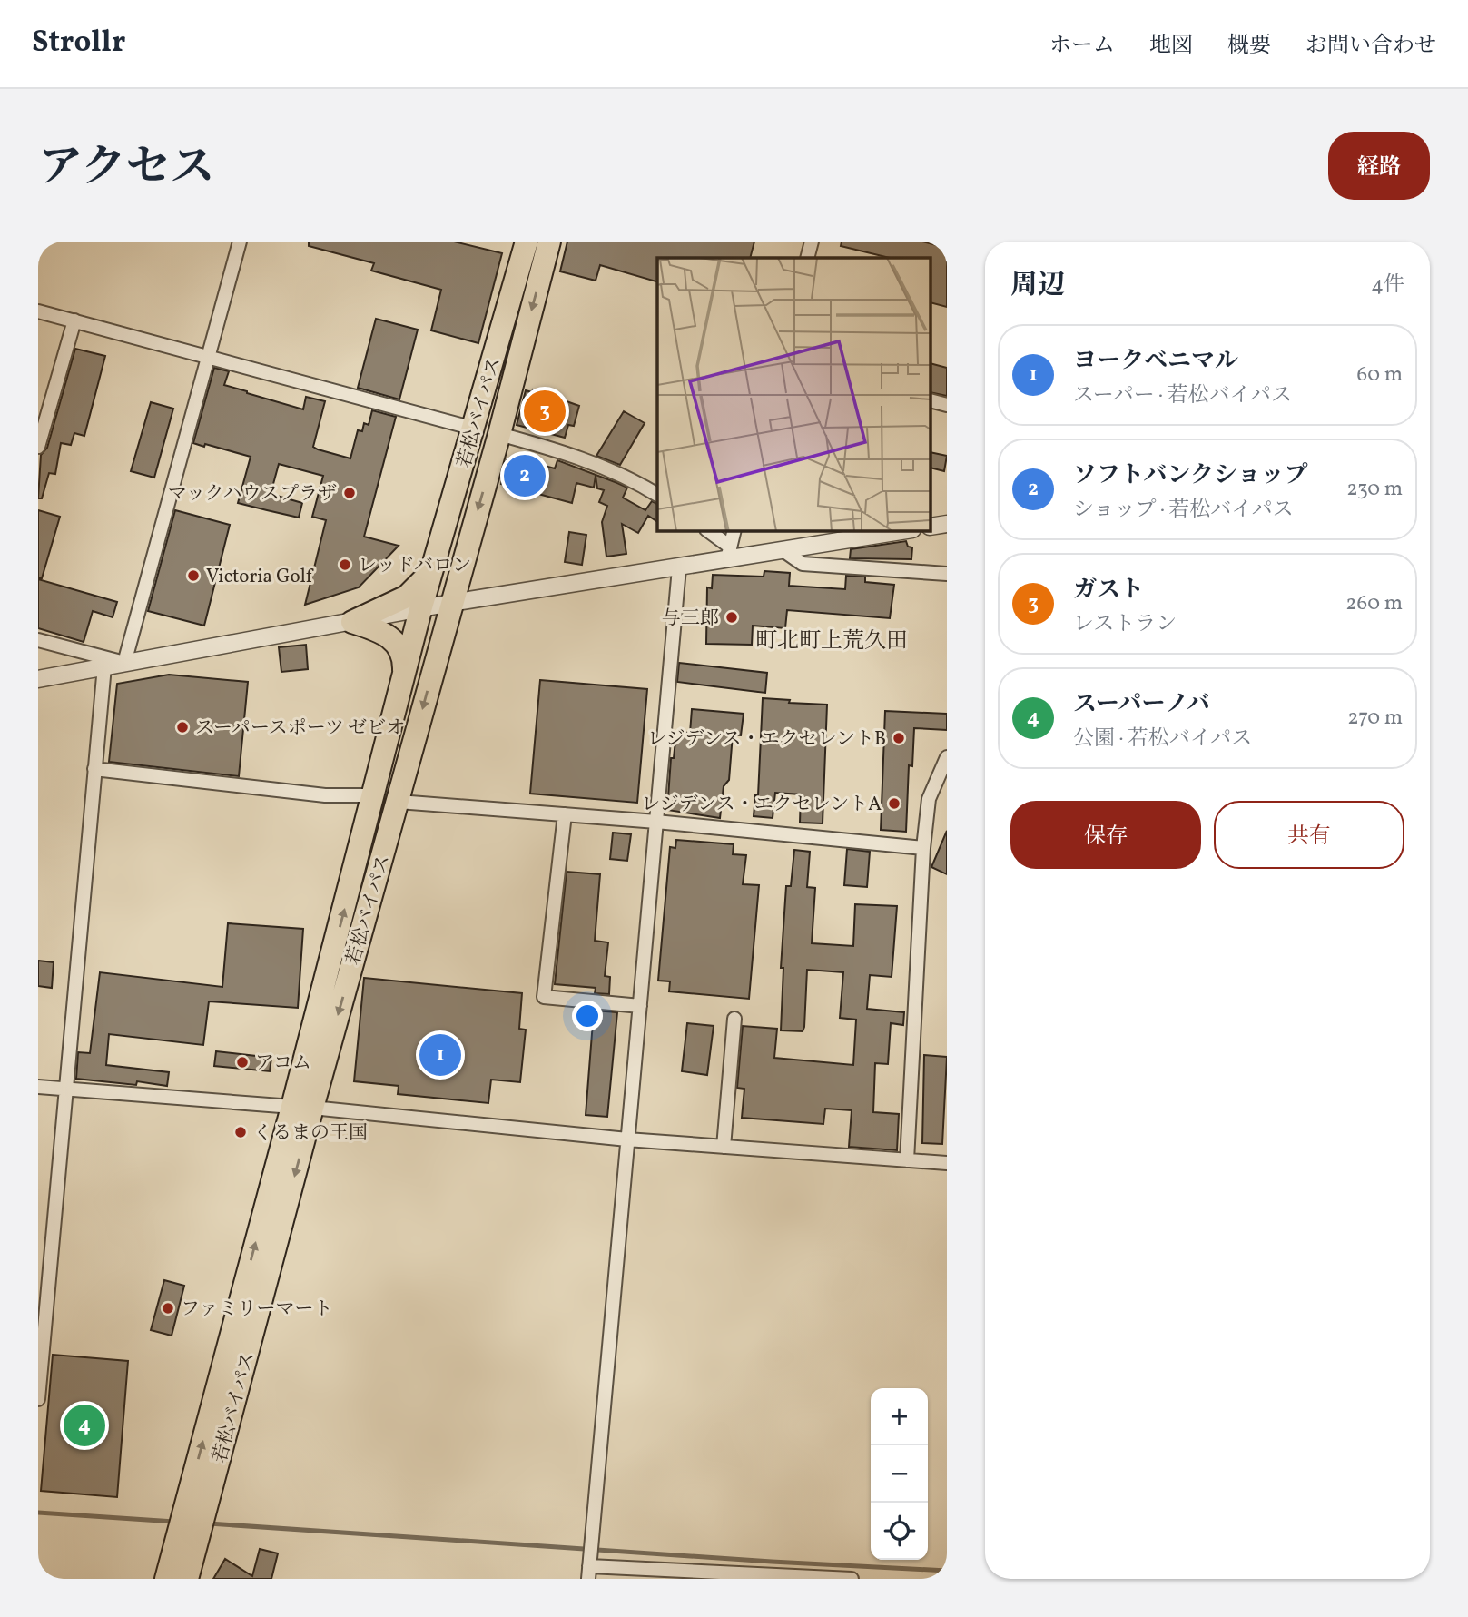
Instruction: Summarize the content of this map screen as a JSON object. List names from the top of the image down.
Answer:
{
  "streets": {
    "highway": ["若松バイパス"]
  },
  "districts": ["町北町上荒久田"],
  "places": [
    "マックハウスプラザ",
    "レッドバロン",
    "Victoria Golf",
    "与三郎",
    "スーパースポーツ ゼビオ",
    "レジデンス・エクセレントB",
    "レジデンス・エクセレントA",
    "アコム",
    "くるまの王国",
    "ファミリーマート"
  ],
  "page": {
    "header": "Strollr",
    "nav": [
      "ホーム",
      "地図",
      "概要",
      "お問い合わせ"
    ],
    "title": "アクセス",
    "buttons": [
      "経路",
      ["保存", "共有"]
    ],
    "heading": ["周辺", "4件"],
    "list": [
      {
        "mark": "1",
        "name": "ヨークベニマル",
        "note": "スーパー · 若松バイパス",
        "value": "60 m"
      },
      {
        "mark": "2",
        "name": "ソフトバンクショップ",
        "note": "ショップ · 若松バイパス",
        "value": "230 m"
      },
      {
        "mark": "3",
        "name": "ガスト",
        "note": "レストラン",
        "value": "260 m"
      },
      {
        "mark": "4",
        "name": "スーパーノバ",
        "note": "公園 · 若松バイパス",
        "value": "270 m"
      }
    ],
    "pins": [
      "3",
      "2",
      "1",
      "4"
    ],
    "map_buttons": ["+", "−"]
  }
}
